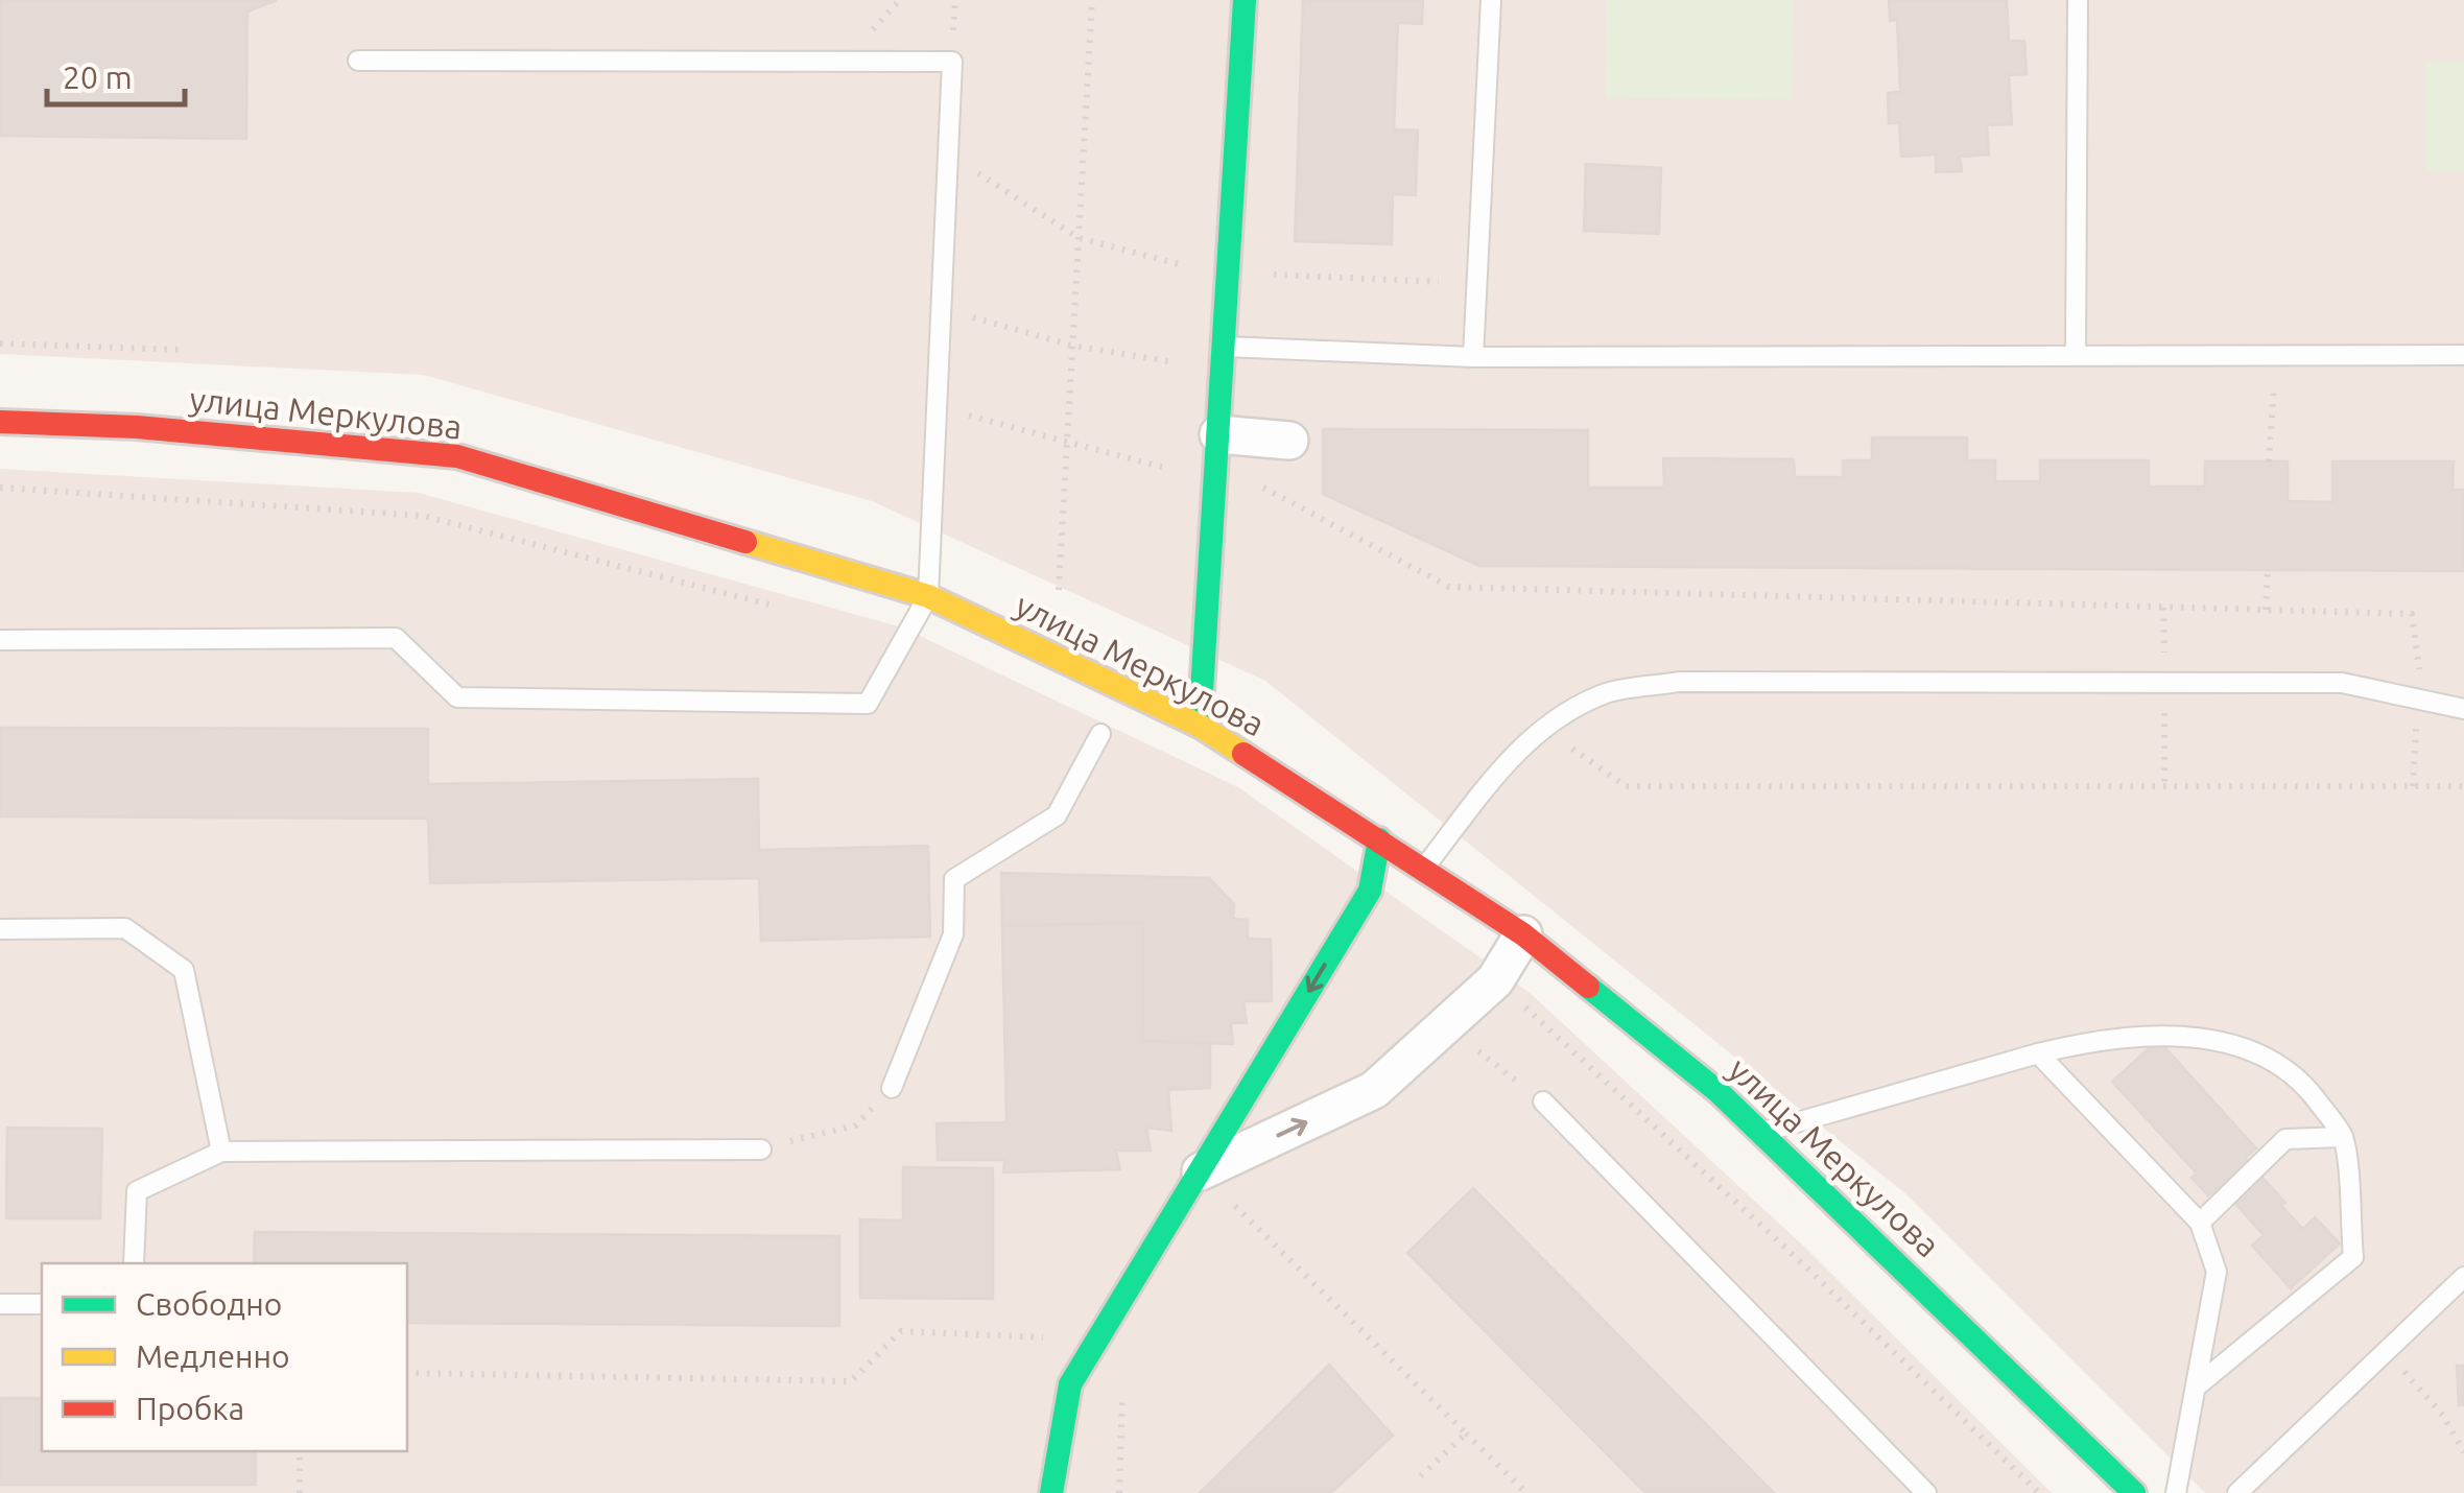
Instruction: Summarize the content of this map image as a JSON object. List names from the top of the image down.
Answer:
{
  "streets": {
    "street": ["улица Меркулова"]
  },
  "legend": ["Свободно", "Медленно", "Пробка"],
  "scale_bar": "20 m"
}
